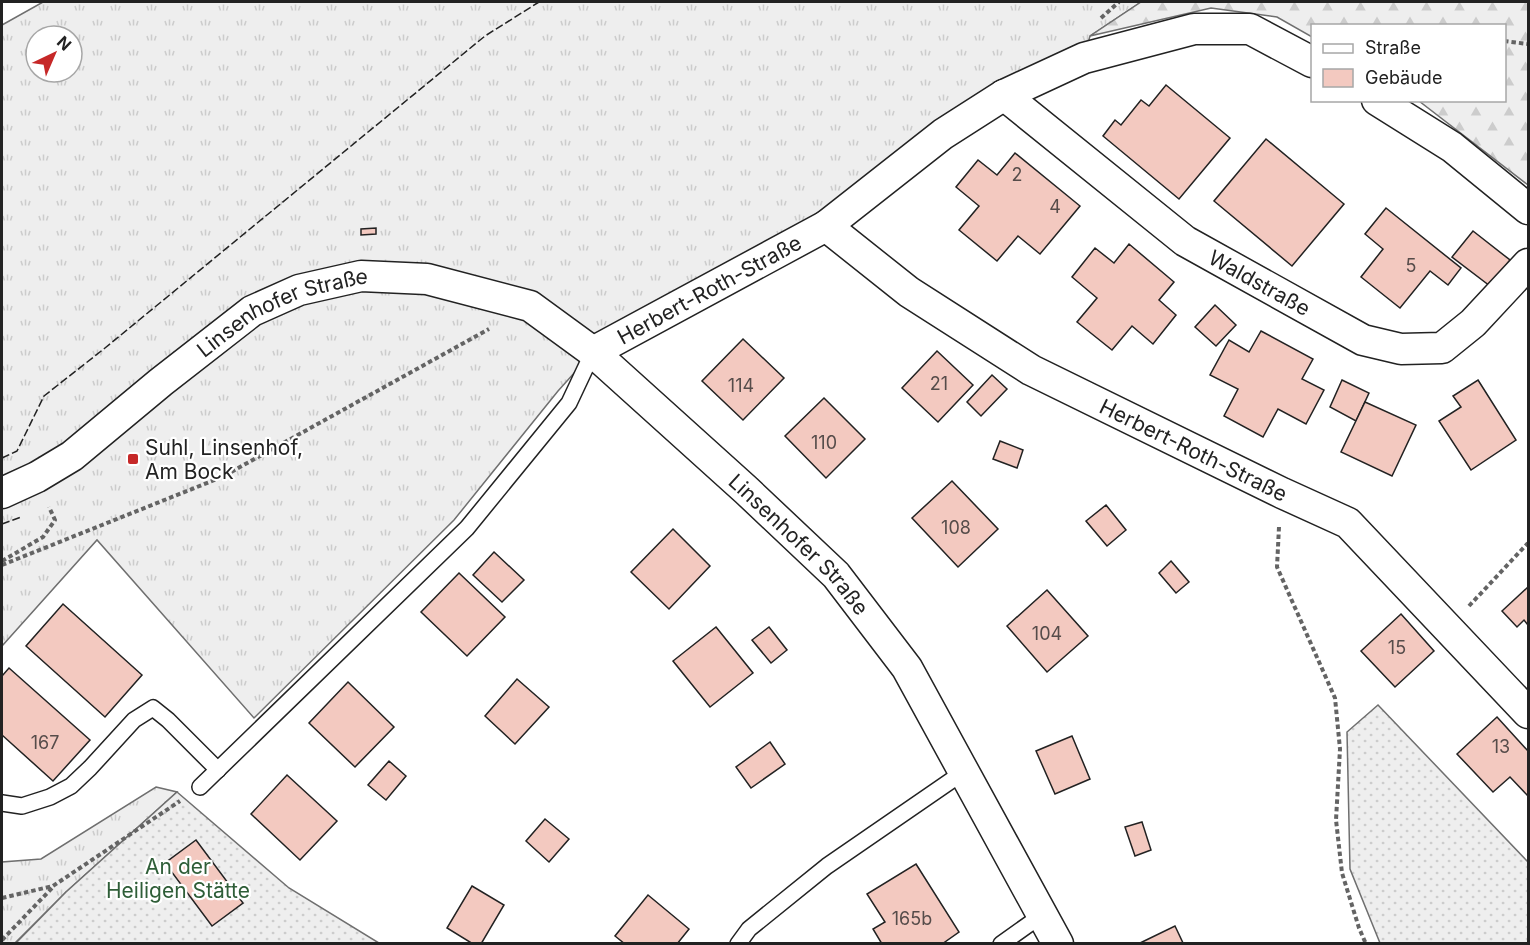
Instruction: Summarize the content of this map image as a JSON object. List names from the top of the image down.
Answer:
{
  "streets": {
    "street": ["Waldstraße", "Herbert-Roth-Straße", "Linsenhofer Straße"]
  },
  "crossings": [
    ["Waldstraße", "Herbert-Roth-Straße"],
    ["Herbert-Roth-Straße", "Linsenhofer Straße"]
  ],
  "parks": ["An der Heiligen Stätte"],
  "places": {
    "transit": ["Suhl, Linsenhof, Am Bock"]
  },
  "house_numbers": [
    "2",
    "4",
    "5",
    "21",
    "114",
    "110",
    "108",
    "104",
    "15",
    "167",
    "13",
    "165b"
  ],
  "legend": ["Straße", "Gebäude"],
  "north": "top right"
}
